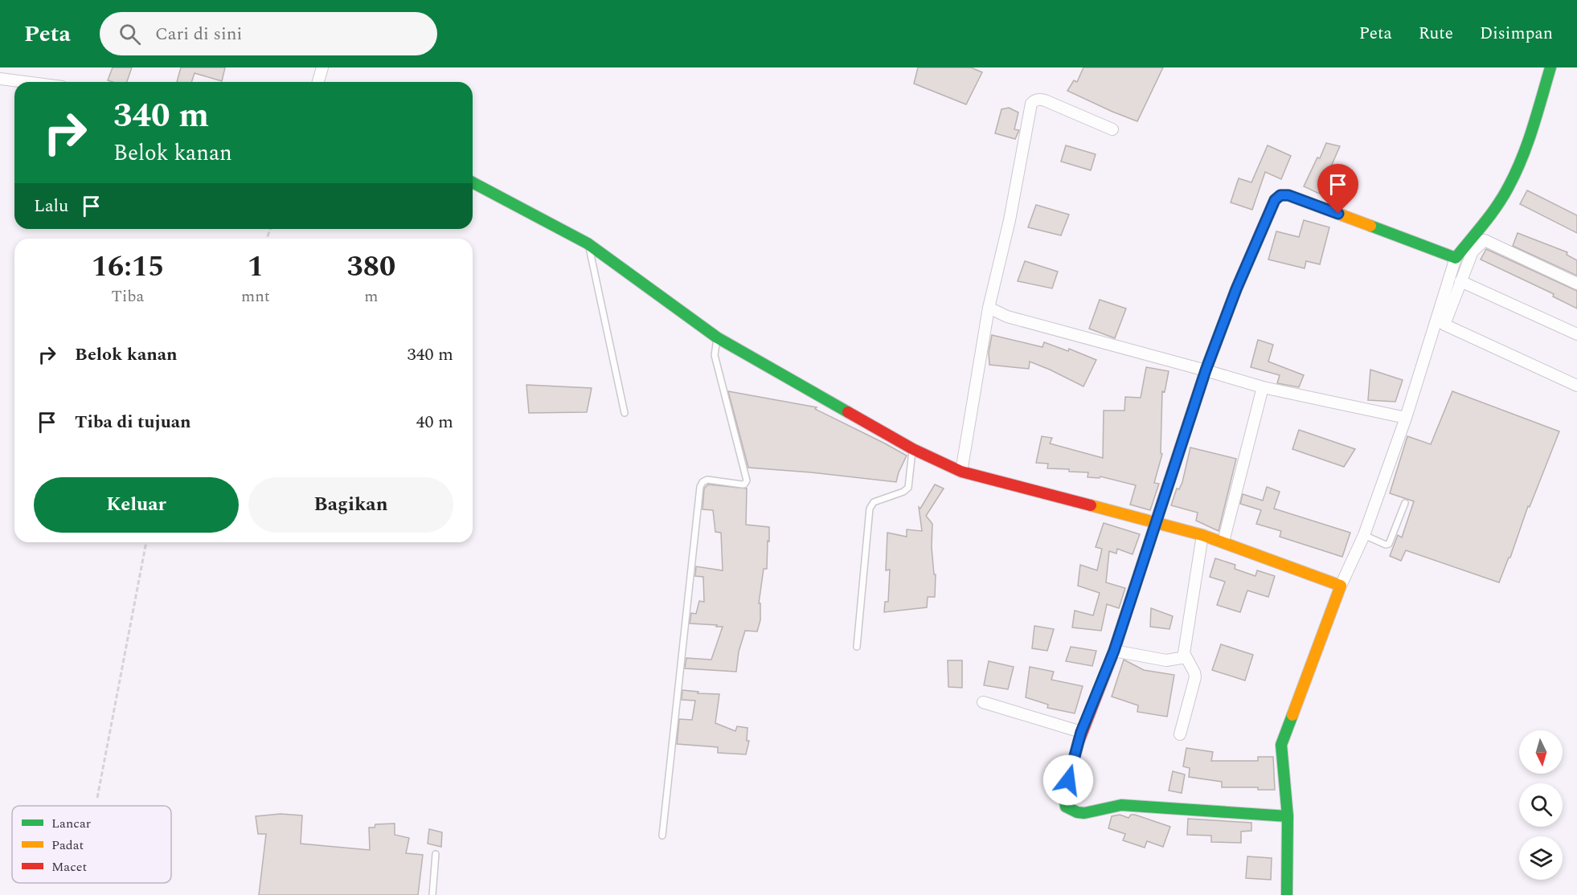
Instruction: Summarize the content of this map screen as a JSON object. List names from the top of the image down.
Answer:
{
  "legend": ["Lancar", "Padat", "Macet"],
  "north": "bottom",
  "page": {
    "header": "Peta",
    "search": "Cari di sini",
    "nav": ["Peta", "Rute", "Disimpan"],
    "turn": ["340 m", "Belok kanan"],
    "then": "Lalu",
    "eta": [
      "16:15",
      "Tiba",
      "1",
      "mnt",
      "380",
      "m"
    ],
    "list": [
      {
        "name": "Belok kanan",
        "value": "340 m"
      },
      {
        "name": "Tiba di tujuan",
        "value": "40 m"
      }
    ],
    "buttons": ["Keluar", "Bagikan"]
  }
}
